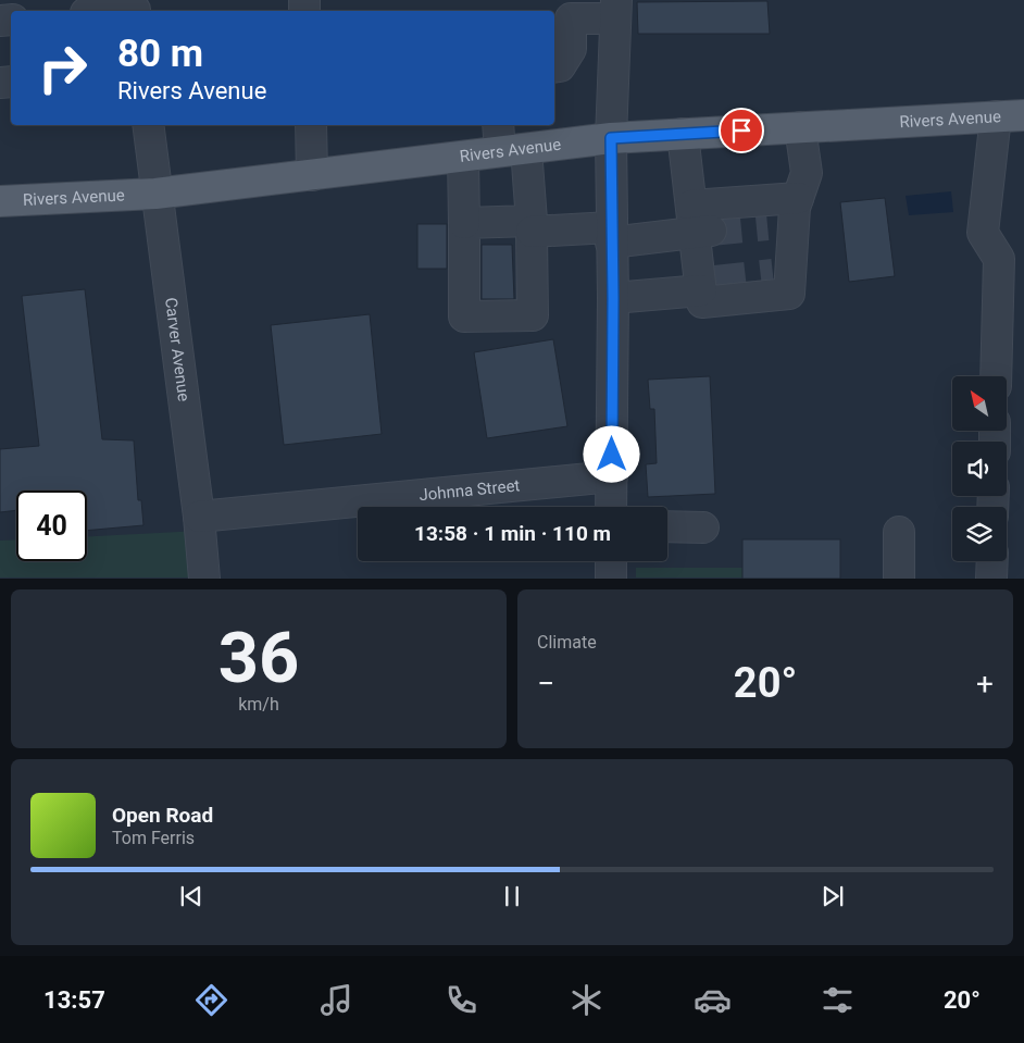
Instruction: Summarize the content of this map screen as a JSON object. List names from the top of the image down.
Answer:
{
  "streets": {
    "main road": ["Rivers Avenue"],
    "street": ["Carver Avenue", "Johnna Street"]
  },
  "crossings": [
    ["Rivers Avenue", "Carver Avenue"],
    ["Carver Avenue", "Johnna Street"]
  ],
  "north": "top left",
  "page": {
    "turn": ["80 m", "Rivers Avenue"],
    "limit": "40",
    "trip": "13:58 · 1 min · 110 m",
    "tile": [
      ["36", "km/h"],
      "Climate"
    ],
    "heat": ["−", "20°", "+"],
    "song": ["Open Road", "Tom Ferris"],
    "tabs": ["13:57", "20°"]
  }
}
